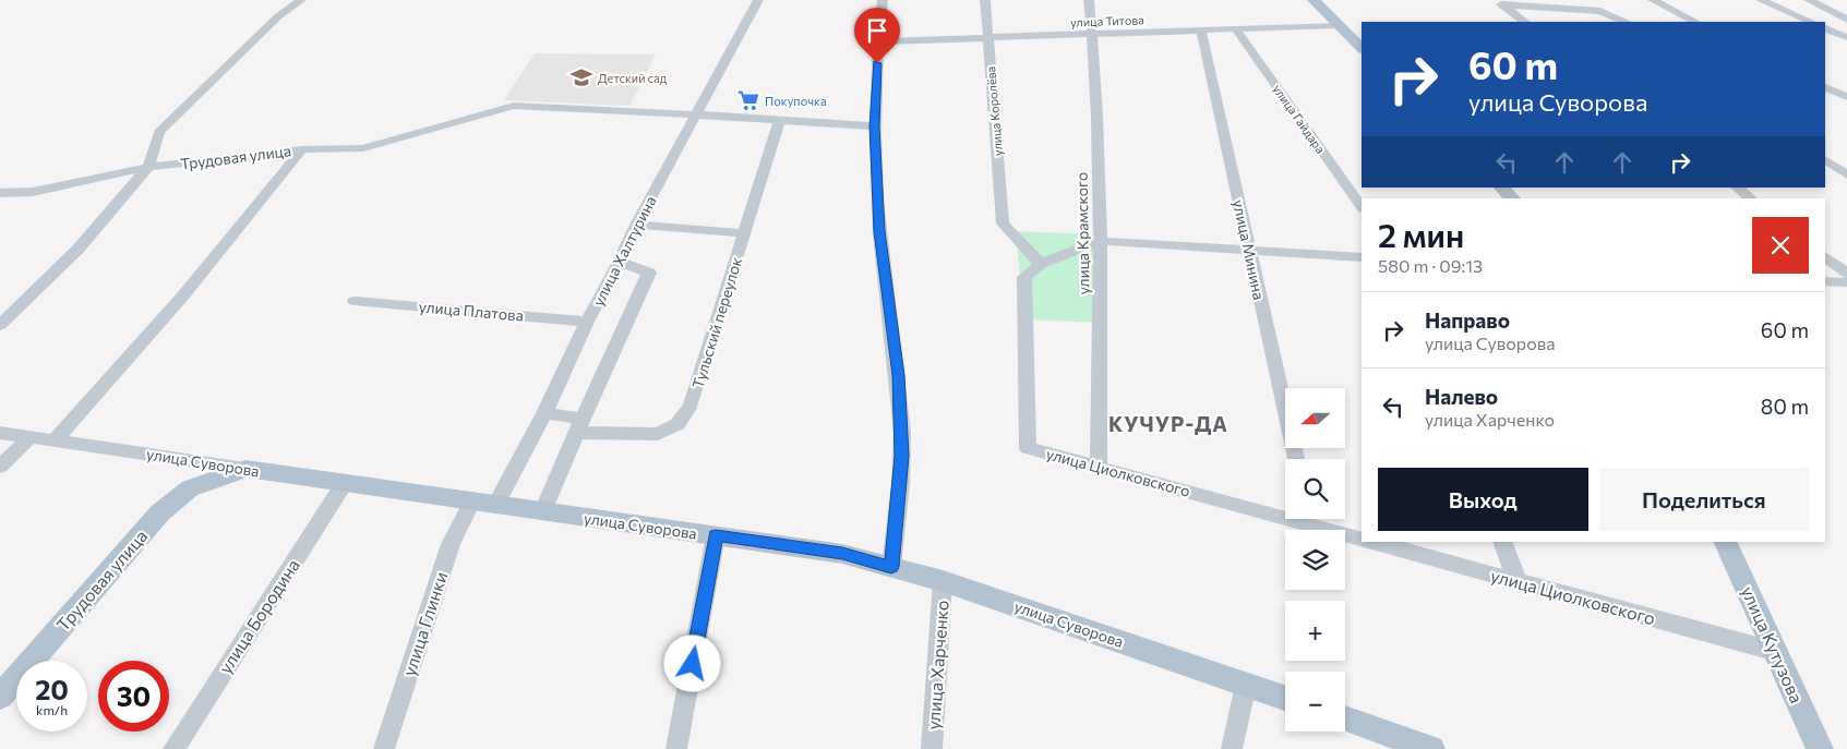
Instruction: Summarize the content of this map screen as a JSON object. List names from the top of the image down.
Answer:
{
  "streets": {
    "main road": ["Трудовая улица", "улица Суворова", "улица Кутузова"],
    "street": [
      "улица Титова",
      "улица Королёва",
      "улица Гайдара",
      "улица Крамского",
      "улица Минина",
      "улица Халтурина",
      "улица Платова",
      "Тульский переулок",
      "улица Циолковского",
      "улица Бородина",
      "улица Глинки",
      "улица Харченко"
    ]
  },
  "crossings": [
    ["улица Титова", "улица Королёва"],
    ["улица Титова", "улица Гайдара"],
    ["улица Титова", "улица Крамского"],
    ["улица Титова", "улица Минина"],
    ["улица Королёва", "улица Циолковского"],
    ["Трудовая улица", "улица Суворова"],
    ["улица Крамского", "улица Циолковского"],
    ["улица Халтурина", "улица Платова"],
    ["улица Халтурина", "Тульский переулок"],
    ["улица Халтурина", "улица Суворова"],
    ["улица Халтурина", "улица Глинки"],
    ["улица Суворова", "улица Бородина"],
    ["улица Суворова", "улица Глинки"],
    ["улица Суворова", "улица Харченко"],
    ["улица Циолковского", "улица Кутузова"]
  ],
  "districts": ["КУЧУР-ДА"],
  "places": {
    "school or university": ["Детский сад"],
    "supermarket": ["Покупочка"]
  },
  "north": "left",
  "page": {
    "turn": ["60 m", "улица Суворова"],
    "heading": ["2 мин", "580 m · 09:13"],
    "list": [
      {
        "name": "Направо",
        "note": "улица Суворова",
        "value": "60 m"
      },
      {
        "name": "Налево",
        "note": "улица Харченко",
        "value": "80 m"
      }
    ],
    "map_buttons": ["+", "−"],
    "buttons": ["Выход", "Поделиться"],
    "speed": "20 km/h",
    "limit": "30"
  }
}
